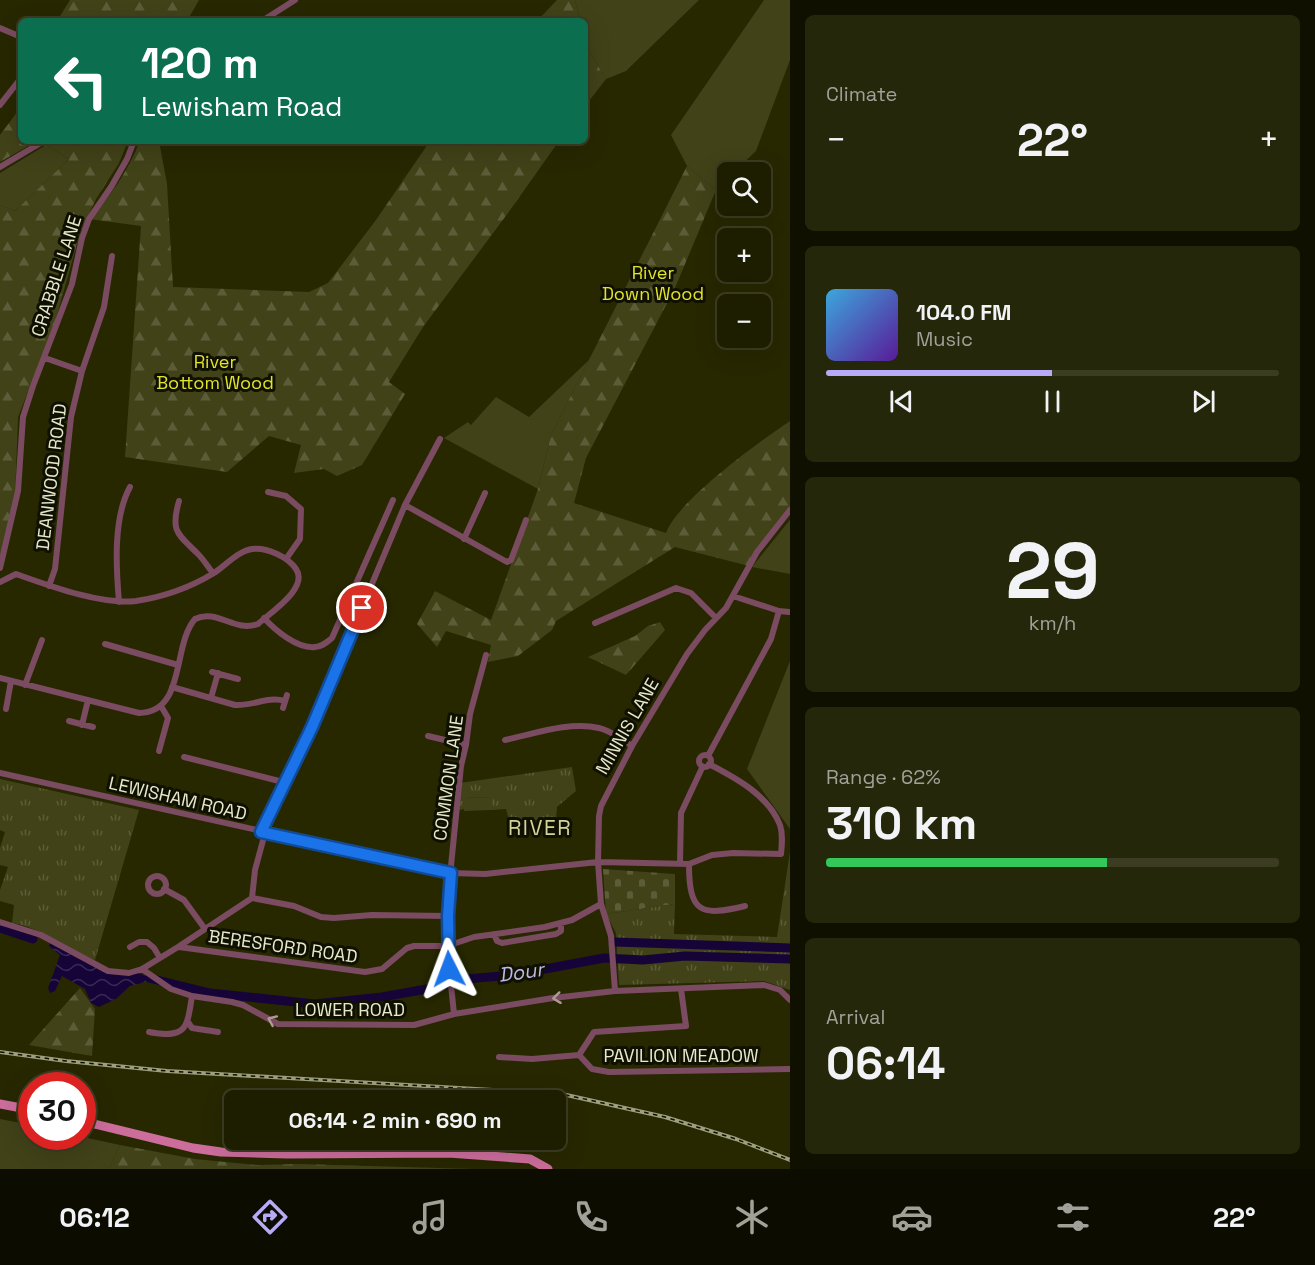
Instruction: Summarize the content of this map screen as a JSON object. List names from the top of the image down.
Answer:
{
  "streets": {
    "street": [
      "CRABBLE LANE",
      "DEANWOOD ROAD",
      "MINNIS LANE",
      "COMMON LANE",
      "LEWISHAM ROAD",
      "BERESFORD ROAD",
      "LOWER ROAD",
      "PAVILION MEADOW"
    ]
  },
  "crossings": [
    ["MINNIS LANE", "LEWISHAM ROAD"],
    ["MINNIS LANE", "LOWER ROAD"],
    ["COMMON LANE", "LEWISHAM ROAD"],
    ["COMMON LANE", "BERESFORD ROAD"],
    ["COMMON LANE", "LOWER ROAD"]
  ],
  "one_way": ["LOWER ROAD"],
  "districts": ["RIVER"],
  "water": ["Dour"],
  "parks": ["River Down Wood", "River Bottom Wood"],
  "page": {
    "tile": [
      "Climate",
      ["29", "km/h"],
      ["Range · 62%", "310 km"],
      ["Arrival", "06:14"]
    ],
    "turn": ["120 m", "Lewisham Road"],
    "heat": ["−", "22°", "+"],
    "map_buttons": ["+", "−"],
    "song": ["104.0 FM", "Music"],
    "limit": "30",
    "trip": "06:14 · 2 min · 690 m",
    "tabs": ["06:12", "22°"]
  }
}
